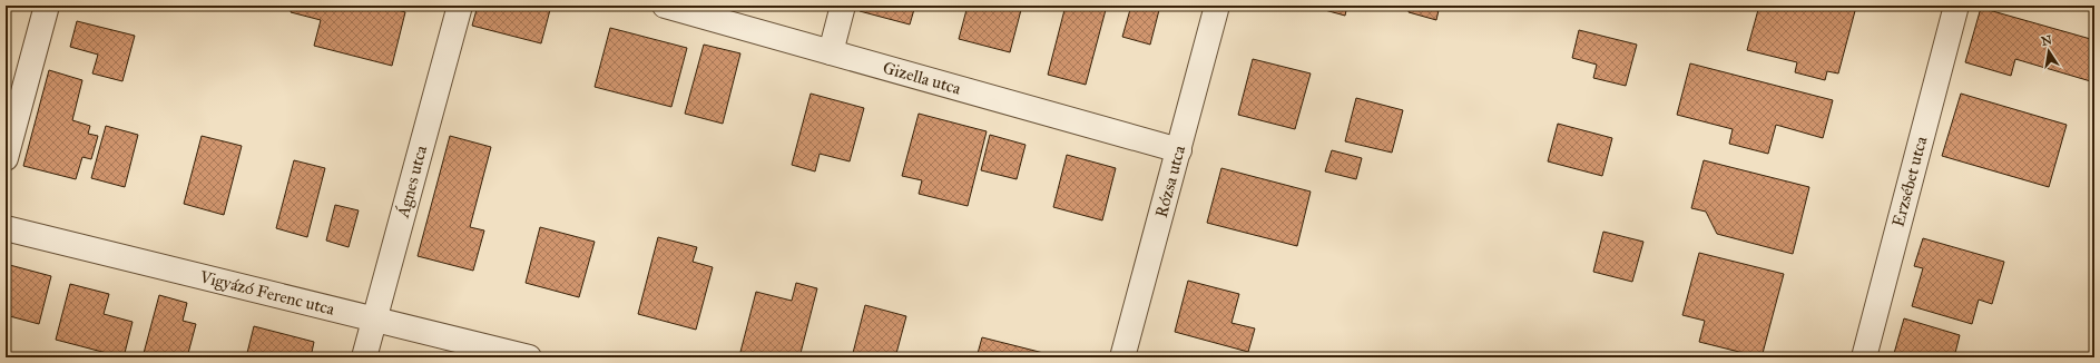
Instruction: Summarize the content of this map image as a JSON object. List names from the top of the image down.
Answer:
{
  "streets": {
    "street": [
      "Gizella utca",
      "Ágnes utca",
      "Rózsa utca",
      "Erzsébet utca",
      "Vigyázó Ferenc utca"
    ]
  },
  "crossings": [
    ["Gizella utca", "Rózsa utca"],
    ["Ágnes utca", "Vigyázó Ferenc utca"]
  ],
  "north": "top"
}
